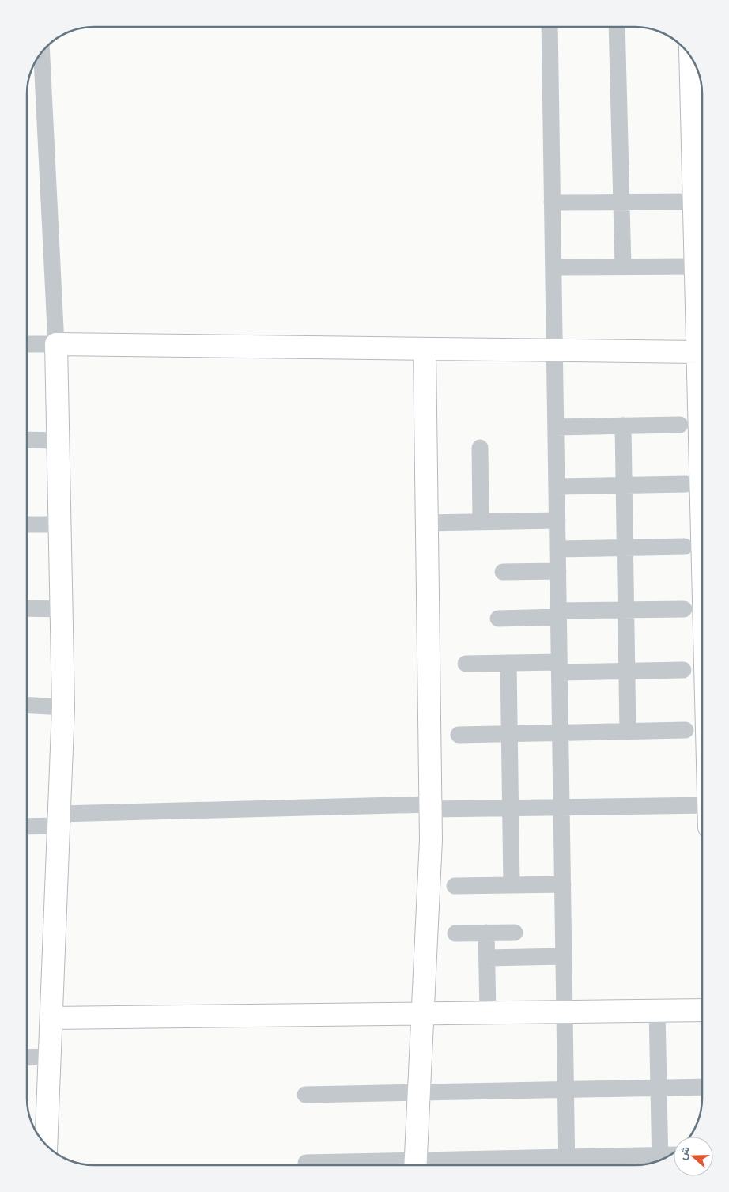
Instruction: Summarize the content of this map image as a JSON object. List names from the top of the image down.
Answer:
{
  "north": "left"
}
